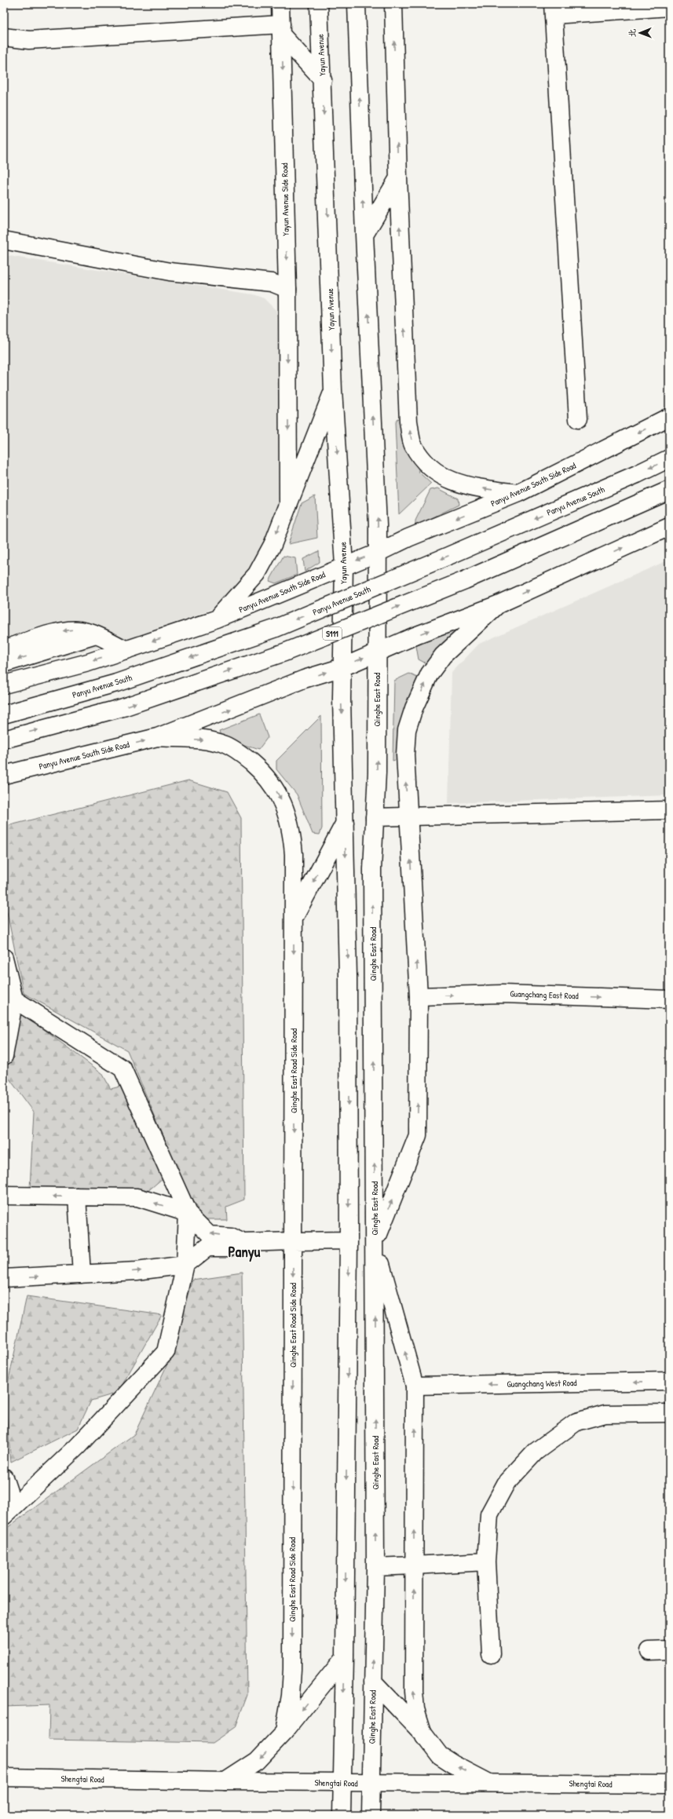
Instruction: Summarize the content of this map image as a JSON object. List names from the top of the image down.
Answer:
{
  "streets": {
    "main road": [
      "Yayun Avenue",
      "Yayun Avenue Side Road",
      "Panyu Avenue South Side Road",
      "Panyu Avenue South",
      "S111",
      "Qinghe East Road",
      "Guangchang East Road",
      "Qinghe East Road Side Road",
      "Guangchang West Road",
      "Shengtai Road"
    ]
  },
  "crossings": [
    ["Yayun Avenue", "Panyu Avenue South Side Road"],
    ["Panyu Avenue South Side Road", "Qinghe East Road"],
    ["Panyu Avenue South Side Road", "Qinghe East Road Side Road"],
    ["Qinghe East Road", "Shengtai Road"]
  ],
  "one_way": ["Guangchang East Road", "Guangchang West Road"],
  "districts": ["Panyu"],
  "north": "left"
}
